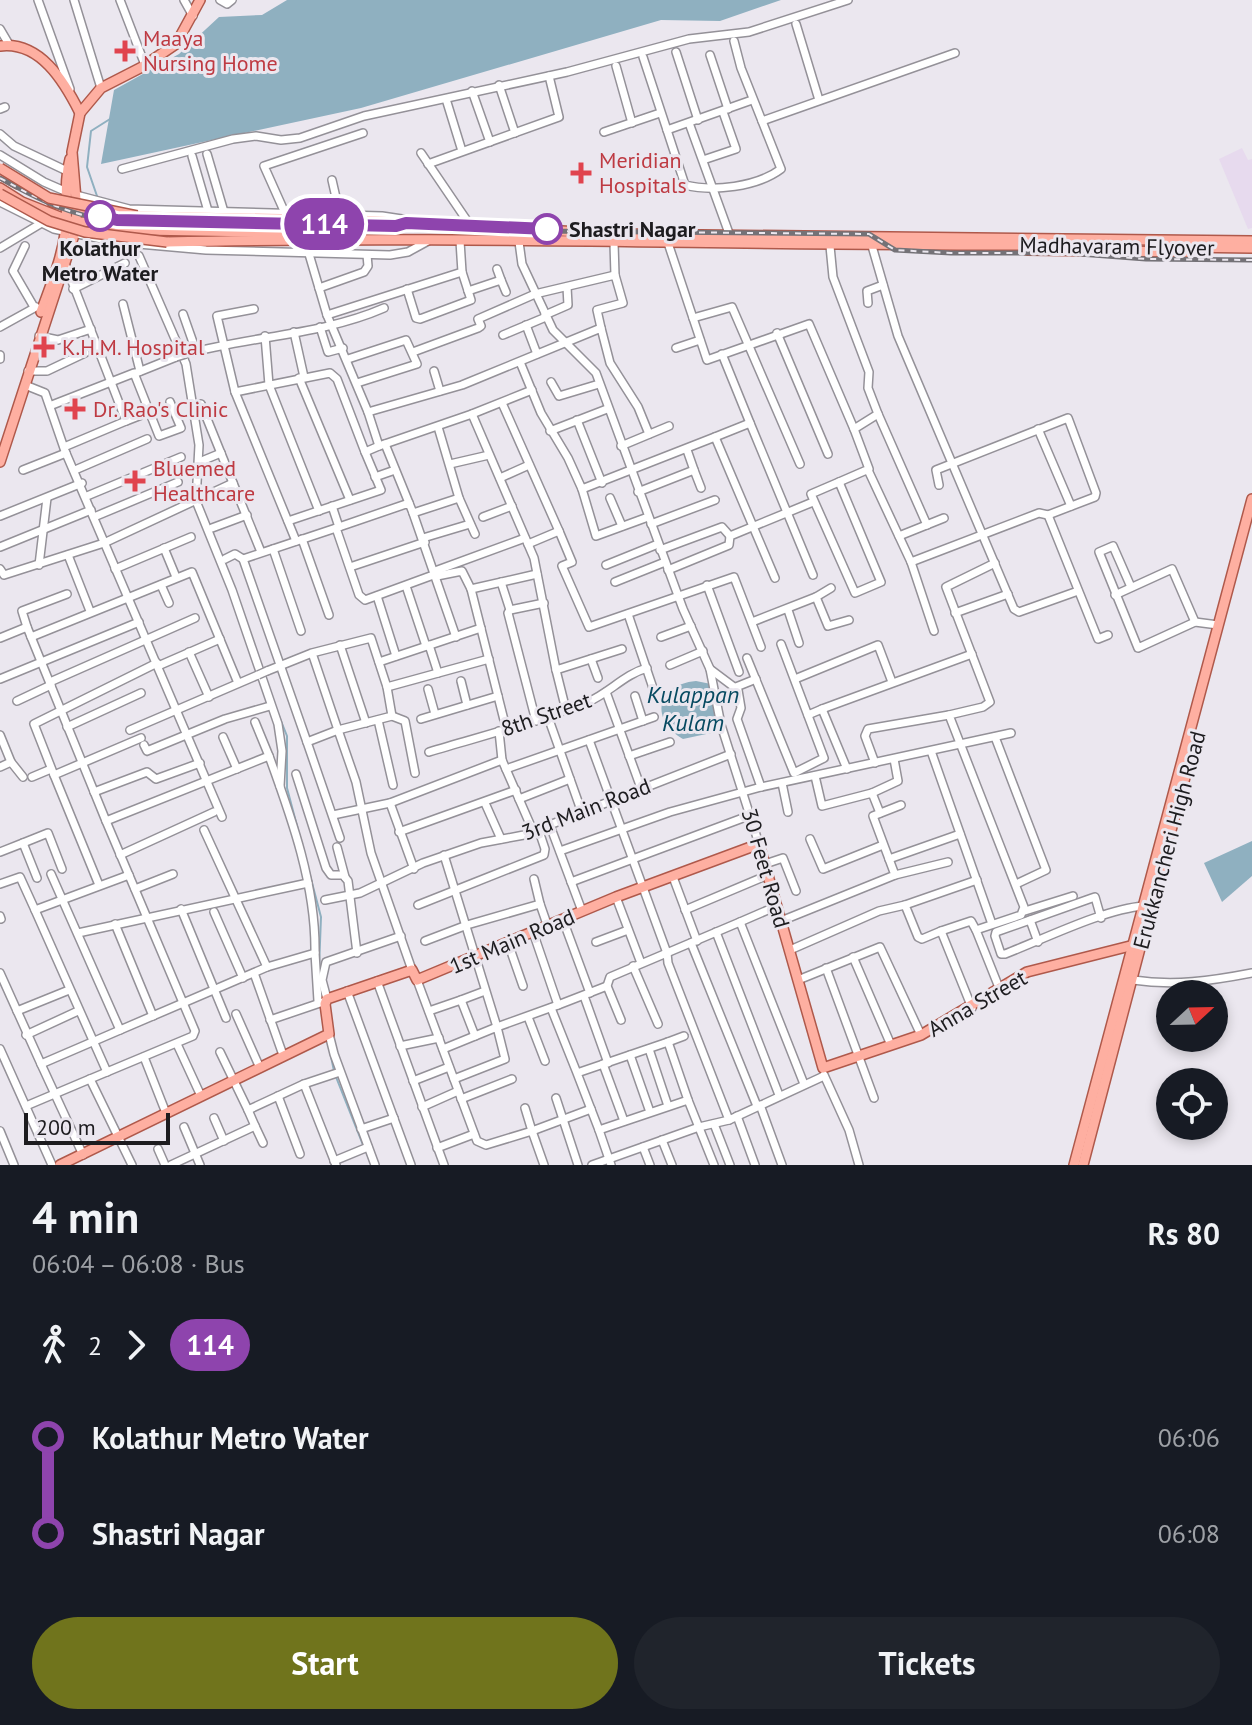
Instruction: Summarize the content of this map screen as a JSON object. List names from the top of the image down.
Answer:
{
  "streets": {
    "main road": [
      "Erukkancheri High Road",
      "30 Feet Road",
      "1st Main Road",
      "Anna Street"
    ],
    "street": ["8th Street", "3rd Main Road"]
  },
  "crossings": [
    ["3rd Main Road", "30 Feet Road"],
    ["30 Feet Road", "1st Main Road"],
    ["30 Feet Road", "Anna Street"]
  ],
  "water": ["Kulappan Kulam"],
  "places": {
    "health": [
      "Maaya Nursing Home",
      "Meridian Hospitals",
      "K.H.M. Hospital",
      "Dr. Rao's Clinic",
      "Bluemed Healthcare"
    ],
    "other": ["Kolathur Metro Water", "Shastri Nagar"]
  },
  "lines": ["bus line 114"],
  "scale_bar": "200 m",
  "north": "right",
  "page": {
    "on_map": "114",
    "scale": "200 m",
    "heading": ["4 min", "06:04 – 06:08 · Bus", "Rs 80"],
    "legs": ["2", "114"],
    "list": [
      {
        "name": "Kolathur Metro Water",
        "value": "06:06"
      },
      {
        "name": "Shastri Nagar",
        "value": "06:08"
      }
    ],
    "buttons": ["Start", "Tickets"]
  }
}
